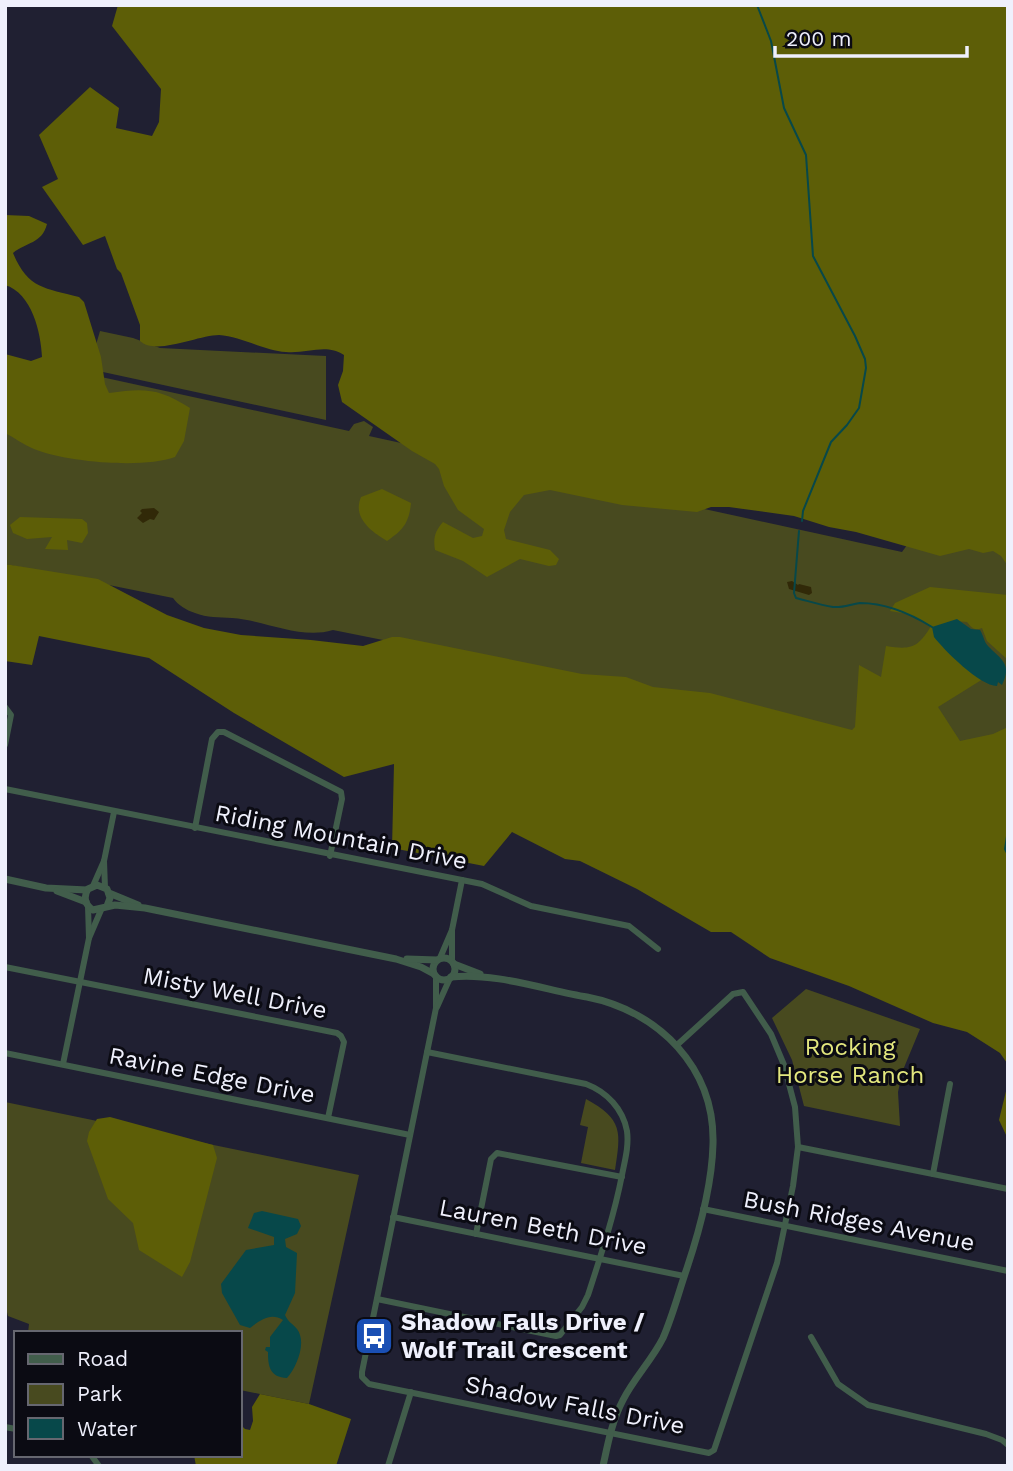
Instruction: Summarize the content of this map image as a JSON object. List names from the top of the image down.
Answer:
{
  "streets": {
    "street": [
      "Riding Mountain Drive",
      "Misty Well Drive",
      "Ravine Edge Drive",
      "Bush Ridges Avenue",
      "Lauren Beth Drive",
      "Shadow Falls Drive"
    ]
  },
  "crossings": [
    ["Misty Well Drive", "Ravine Edge Drive"],
    ["Ravine Edge Drive", "Shadow Falls Drive"],
    ["Bush Ridges Avenue", "Shadow Falls Drive"],
    ["Lauren Beth Drive", "Shadow Falls Drive"]
  ],
  "parks": ["Rocking Horse Ranch"],
  "places": {
    "bus stop": ["Shadow Falls Drive / Wolf Trail Crescent"]
  },
  "legend": ["Road", "Park", "Water"],
  "scale_bar": "200 m"
}
